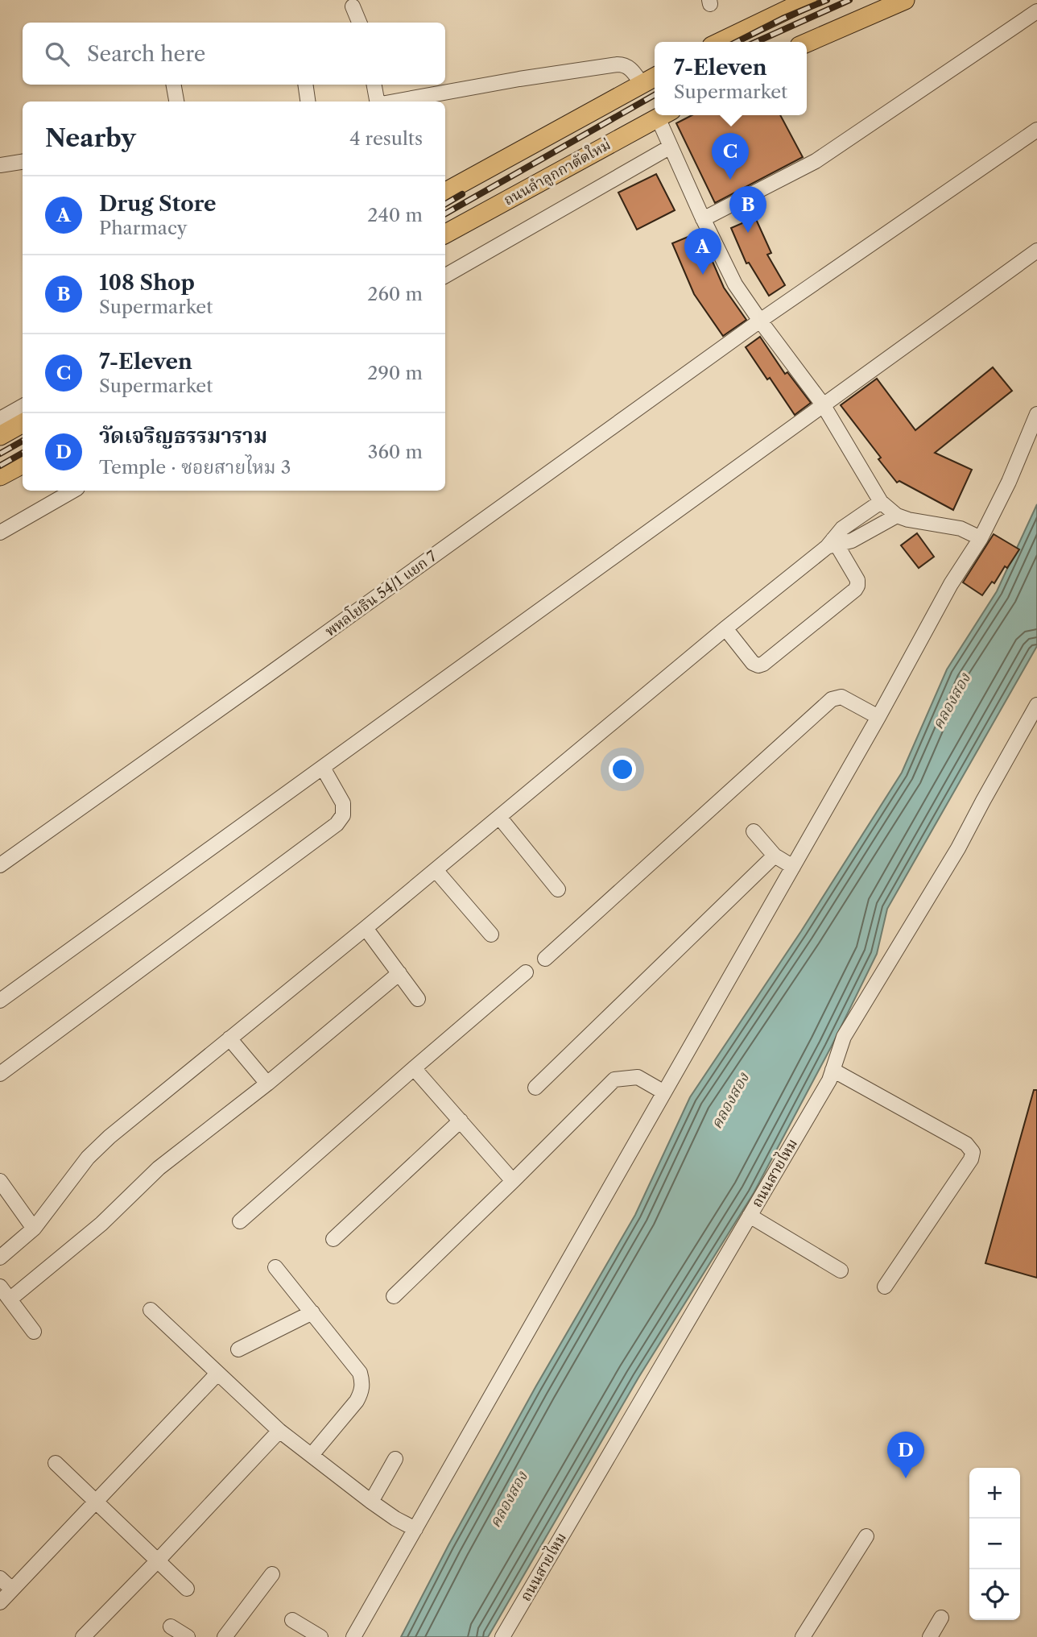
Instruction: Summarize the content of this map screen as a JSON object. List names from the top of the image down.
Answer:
{
  "streets": {
    "main road": ["ถนนลำลูกกาตัดใหม่"],
    "street": ["พหลโยธิน 54/1 แยก 7", "ถนนสายไหม"]
  },
  "water": ["คลองสอง"],
  "page": {
    "search": "Search here",
    "popup": ["7-Eleven", "Supermarket"],
    "heading": ["Nearby", "4 results"],
    "pins": [
      "C",
      "B",
      "A",
      "D"
    ],
    "list": [
      {
        "mark": "A",
        "name": "Drug Store",
        "note": "Pharmacy",
        "value": "240 m"
      },
      {
        "mark": "B",
        "name": "108 Shop",
        "note": "Supermarket",
        "value": "260 m"
      },
      {
        "mark": "C",
        "name": "7-Eleven",
        "note": "Supermarket",
        "value": "290 m"
      },
      {
        "mark": "D",
        "name": "วัดเจริญธรรมาราม",
        "note": "Temple · ซอยสายไหม 3",
        "value": "360 m"
      }
    ],
    "map_buttons": ["+", "−"]
  }
}
